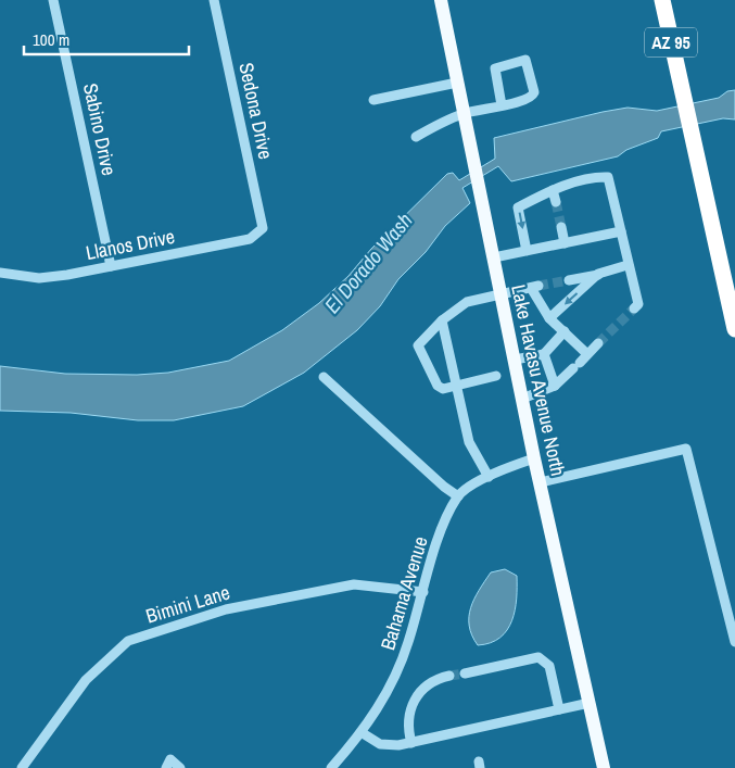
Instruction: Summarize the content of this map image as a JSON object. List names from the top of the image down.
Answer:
{
  "streets": {
    "highway": ["AZ 95"],
    "main road": ["Lake Havasu Avenue North"],
    "street": [
      "Sedona Drive",
      "Sabino Drive",
      "Llanos Drive",
      "Bahama Avenue",
      "Bimini Lane"
    ]
  },
  "crossings": [
    ["Sedona Drive", "Llanos Drive"],
    ["Sabino Drive", "Llanos Drive"],
    ["Bahama Avenue", "Bimini Lane"]
  ],
  "water": ["El Dorado Wash"],
  "scale_bar": "100 m"
}
